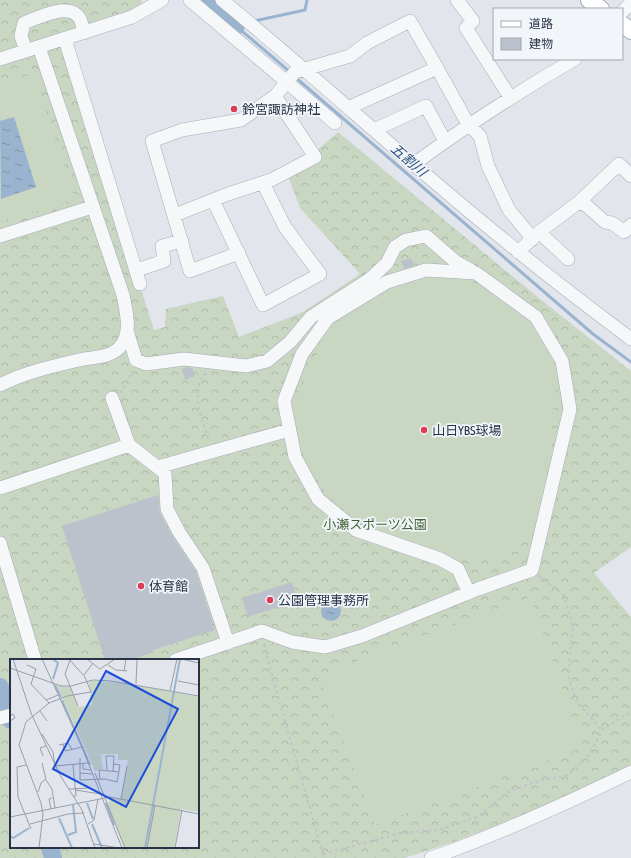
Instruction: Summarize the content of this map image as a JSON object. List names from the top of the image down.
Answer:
{
  "water": ["五割川"],
  "parks": ["小瀬スポーツ公園"],
  "places": [
    "鈴宮諏訪神社",
    "山日YBS球場",
    "体育館",
    "公園管理事務所"
  ],
  "legend": ["道路", "建物"]
}
